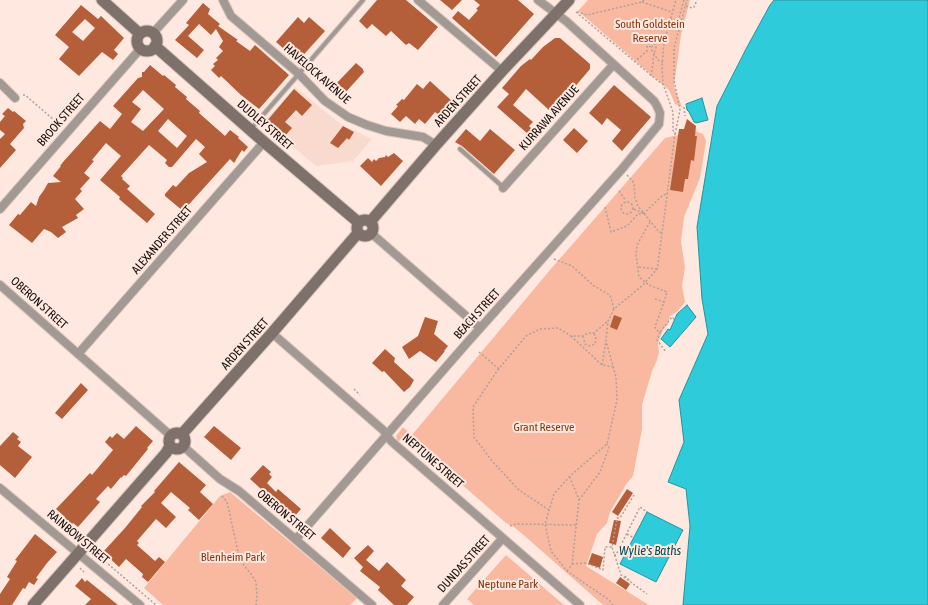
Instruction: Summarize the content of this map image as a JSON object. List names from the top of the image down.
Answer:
{
  "streets": {
    "main road": ["ARDEN STREET", "DUDLEY STREET"],
    "street": [
      "HAVELOCK AVENUE",
      "KURRAWA AVENUE",
      "BROOK STREET",
      "ALEXANDER STREET",
      "OBERON STREET",
      "BEACH STREET",
      "NEPTUNE STREET",
      "RAINBOW STREET",
      "DUNDAS STREET"
    ]
  },
  "crossings": [
    ["HAVELOCK AVENUE", "ARDEN STREET"],
    ["ARDEN STREET", "DUDLEY STREET"],
    ["ARDEN STREET", "OBERON STREET"],
    ["ARDEN STREET", "NEPTUNE STREET"],
    ["KURRAWA AVENUE", "BEACH STREET"],
    ["BROOK STREET", "DUDLEY STREET"],
    ["DUDLEY STREET", "ALEXANDER STREET"],
    ["ALEXANDER STREET", "OBERON STREET"],
    ["OBERON STREET", "BEACH STREET"],
    ["BEACH STREET", "NEPTUNE STREET"],
    ["NEPTUNE STREET", "DUNDAS STREET"]
  ],
  "water": ["Wylie's Baths"],
  "parks": [
    "South Goldstein Reserve",
    "Grant Reserve",
    "Blenheim Park",
    "Neptune Park"
  ]
}
